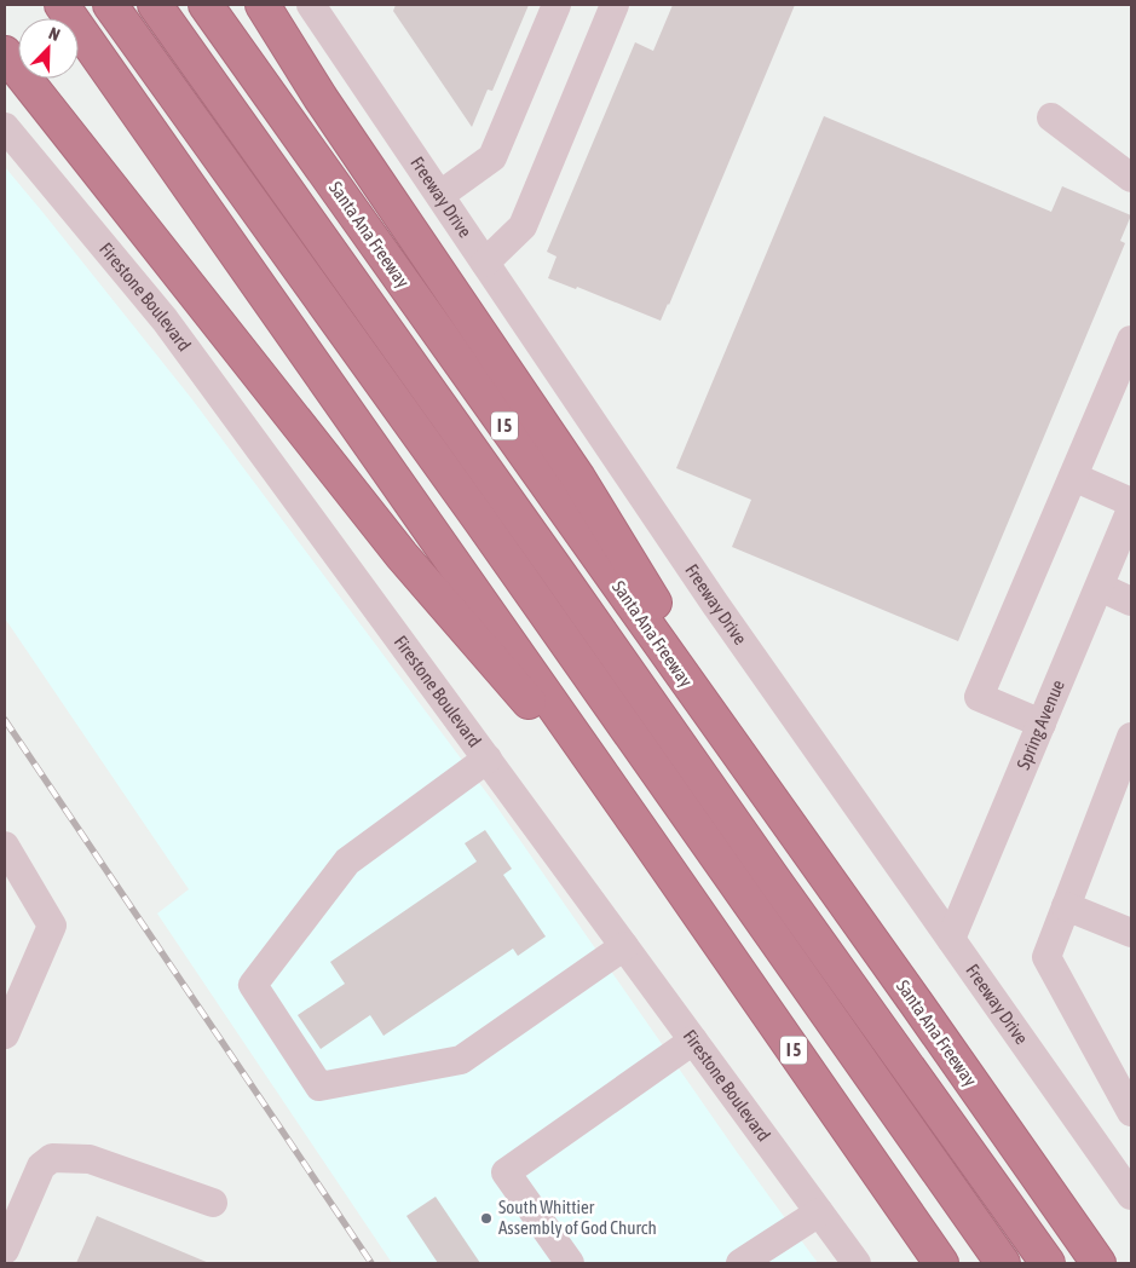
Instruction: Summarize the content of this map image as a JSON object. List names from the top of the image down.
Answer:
{
  "streets": {
    "highway": ["Santa Ana Freeway", "I 5"],
    "street": ["Freeway Drive", "Firestone Boulevard", "Spring Avenue"]
  },
  "crossings": [
    ["Freeway Drive", "Spring Avenue"]
  ],
  "places": ["South Whittier Assembly of God Church"],
  "north": "top right"
}
